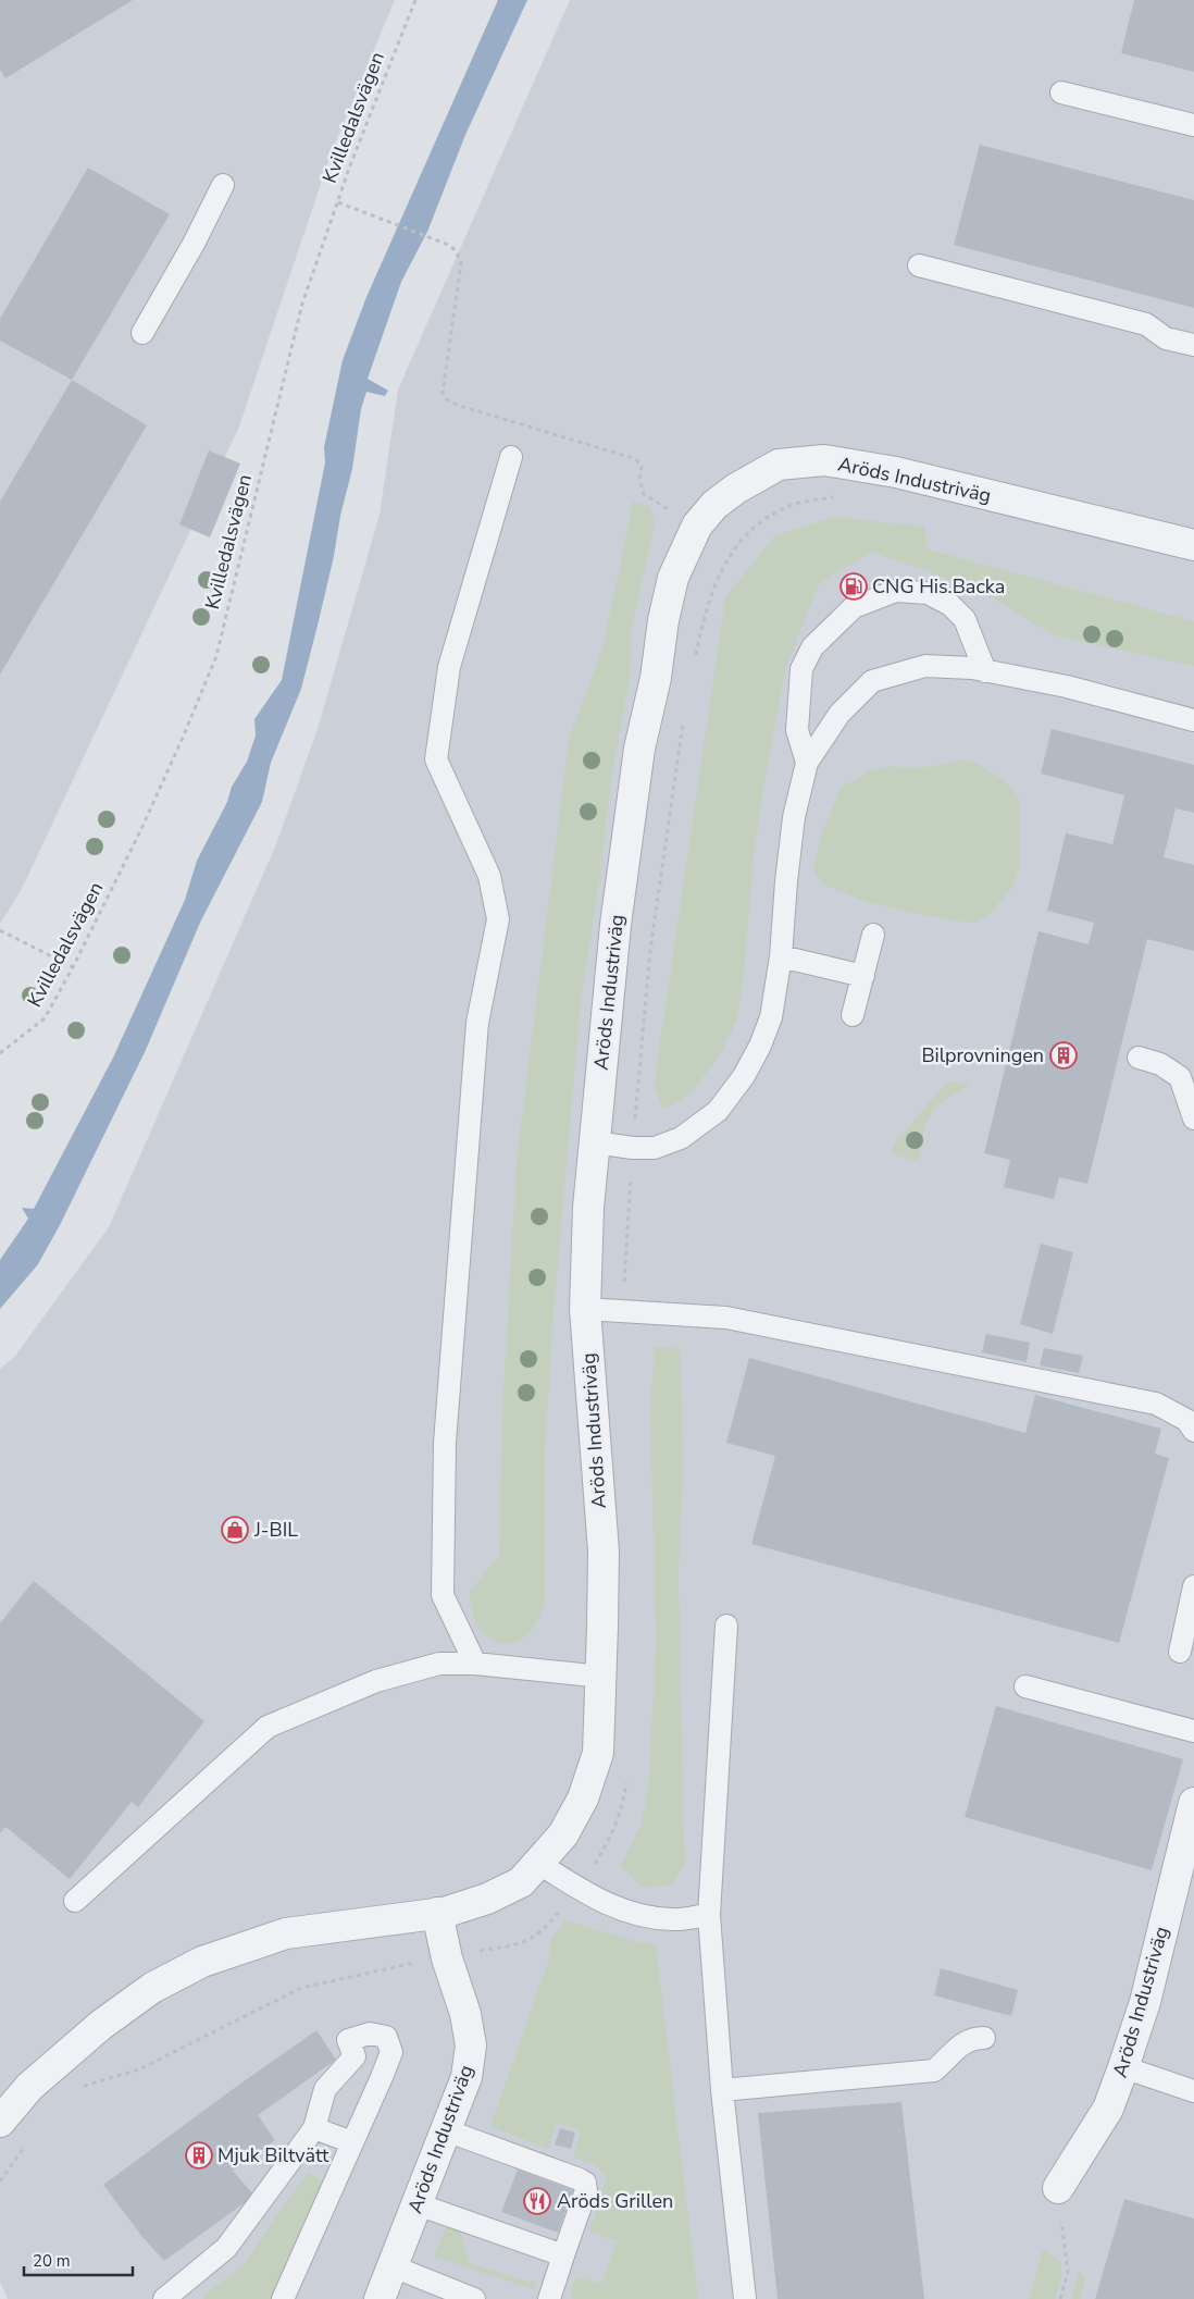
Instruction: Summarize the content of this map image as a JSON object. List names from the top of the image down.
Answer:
{
  "streets": {
    "street": ["Aröds Industriväg"],
    "path": ["Kvilledalsvägen"]
  },
  "places": {
    "fuel station": ["CNG His.Backa"],
    "building": ["Bilprovningen", "Mjuk Biltvätt"],
    "shop": ["J-BIL"],
    "restaurant": ["Aröds Grillen"]
  },
  "scale_bar": "20 m"
}
